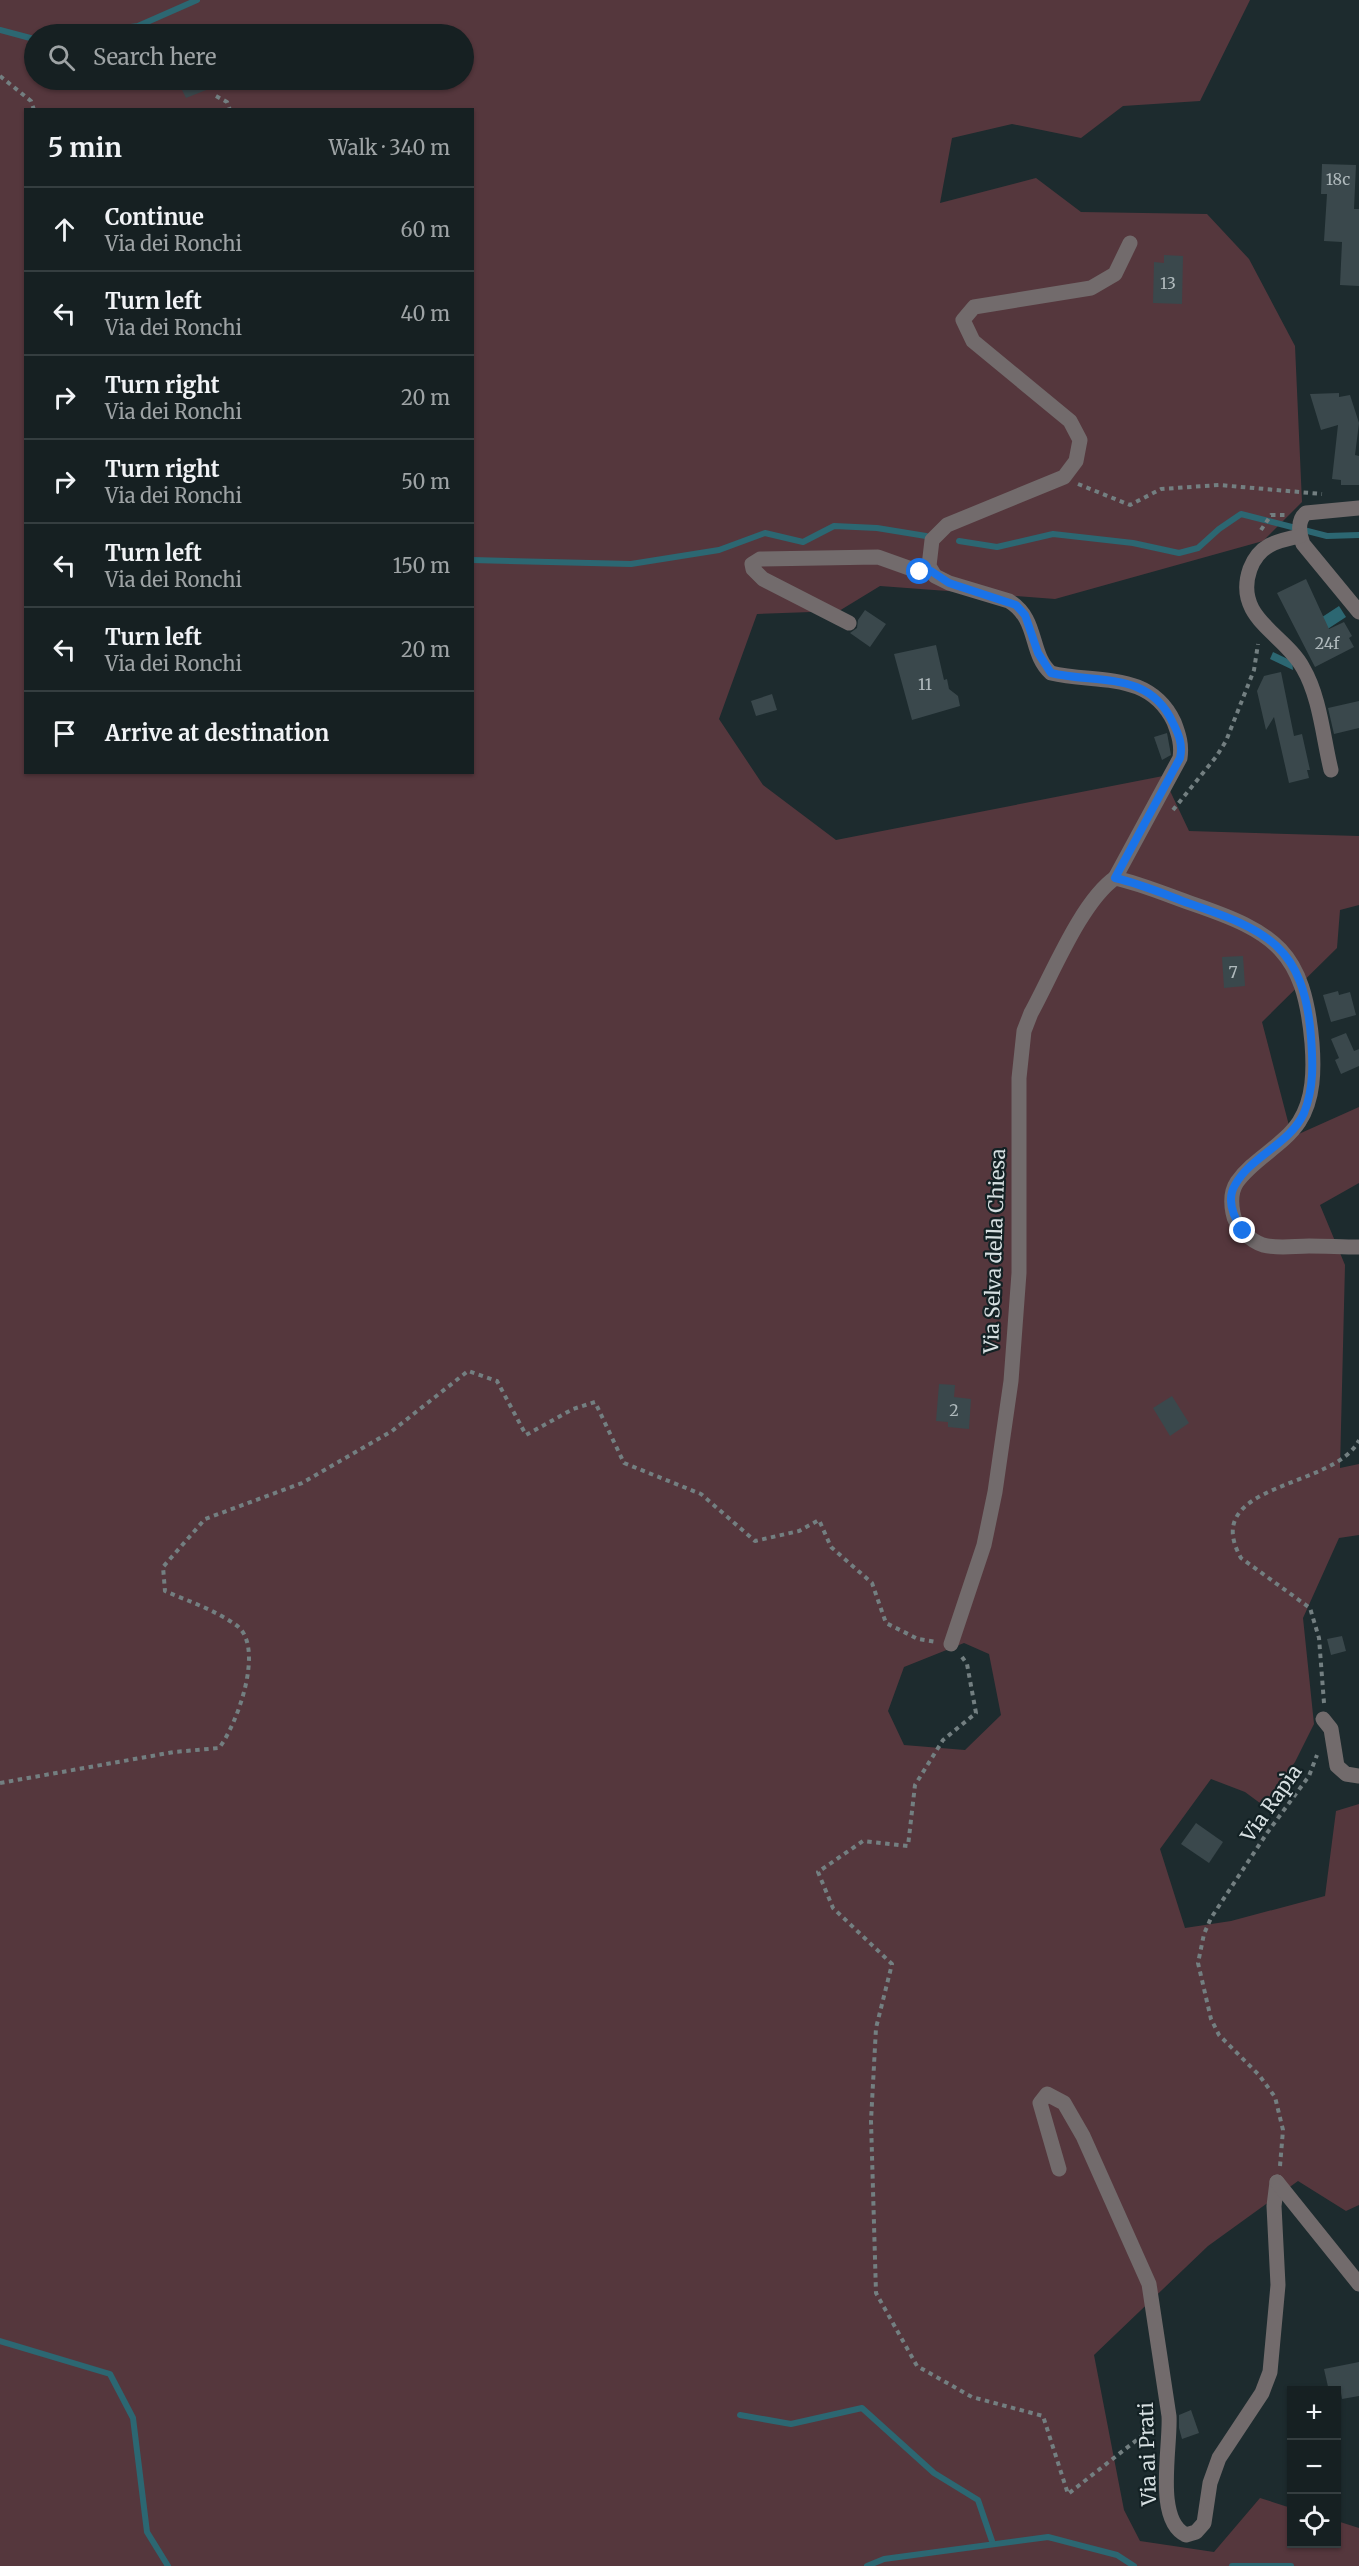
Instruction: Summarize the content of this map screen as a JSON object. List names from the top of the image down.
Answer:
{
  "streets": {
    "street": ["Via Selva della Chiesa", "Via ai Prati"],
    "path": ["Via Rapìa"]
  },
  "crossings": [
    ["Via Rapìa", "Via ai Prati"]
  ],
  "house_numbers": [
    "18c",
    "13",
    "24f",
    "11",
    "7",
    "2"
  ],
  "page": {
    "search": "Search here",
    "heading": ["5 min", "Walk · 340 m"],
    "list": [
      ["Continue", "Via dei Ronchi", "60 m"],
      ["Turn left", "Via dei Ronchi", "40 m"],
      ["Turn right", "Via dei Ronchi", "20 m"],
      ["Turn right", "Via dei Ronchi", "50 m"],
      ["Turn left", "Via dei Ronchi", "150 m"],
      ["Turn left", "Via dei Ronchi", "20 m"],
      "Arrive at destination"
    ],
    "map_buttons": ["+", "−"]
  }
}
